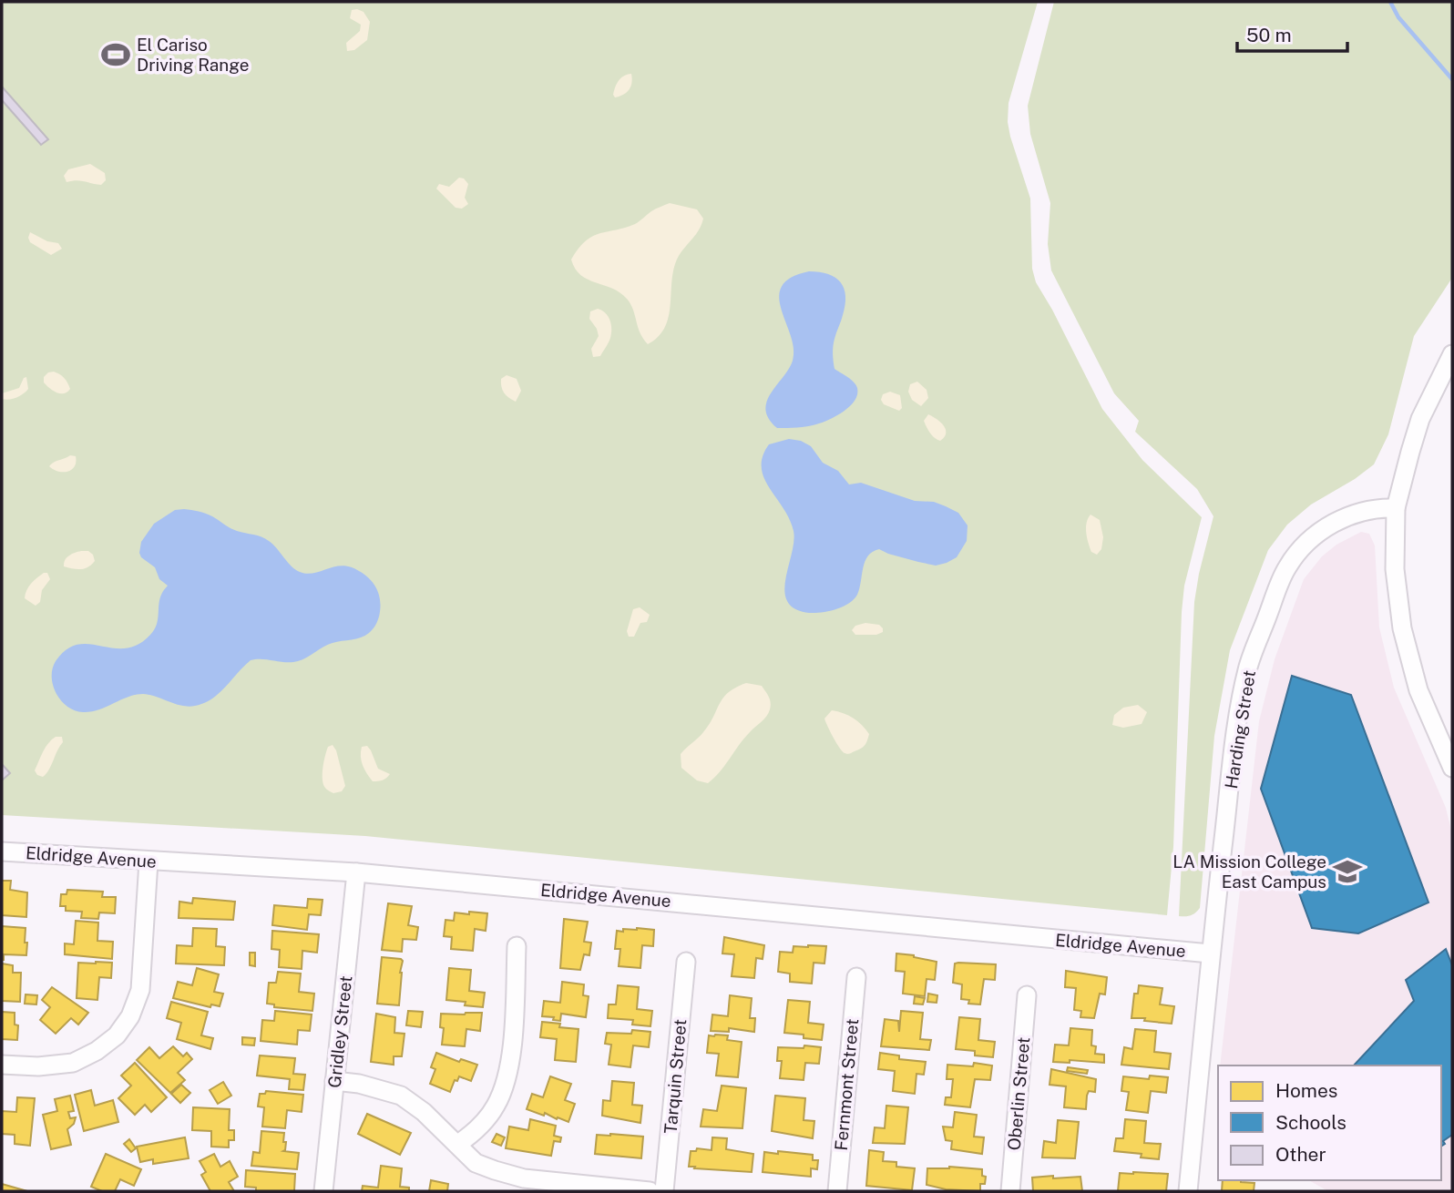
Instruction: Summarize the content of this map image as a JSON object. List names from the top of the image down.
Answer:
{
  "streets": {
    "street": [
      "Harding Street",
      "Eldridge Avenue",
      "Gridley Street",
      "Tarquin Street",
      "Fernmont Street",
      "Oberlin Street"
    ]
  },
  "crossings": [
    ["Harding Street", "Eldridge Avenue"],
    ["Eldridge Avenue", "Gridley Street"]
  ],
  "places": {
    "sports": ["El Cariso Driving Range"],
    "school or university": ["LA Mission College East Campus"]
  },
  "legend": ["Homes", "Schools", "Other"],
  "scale_bar": "50 m"
}
